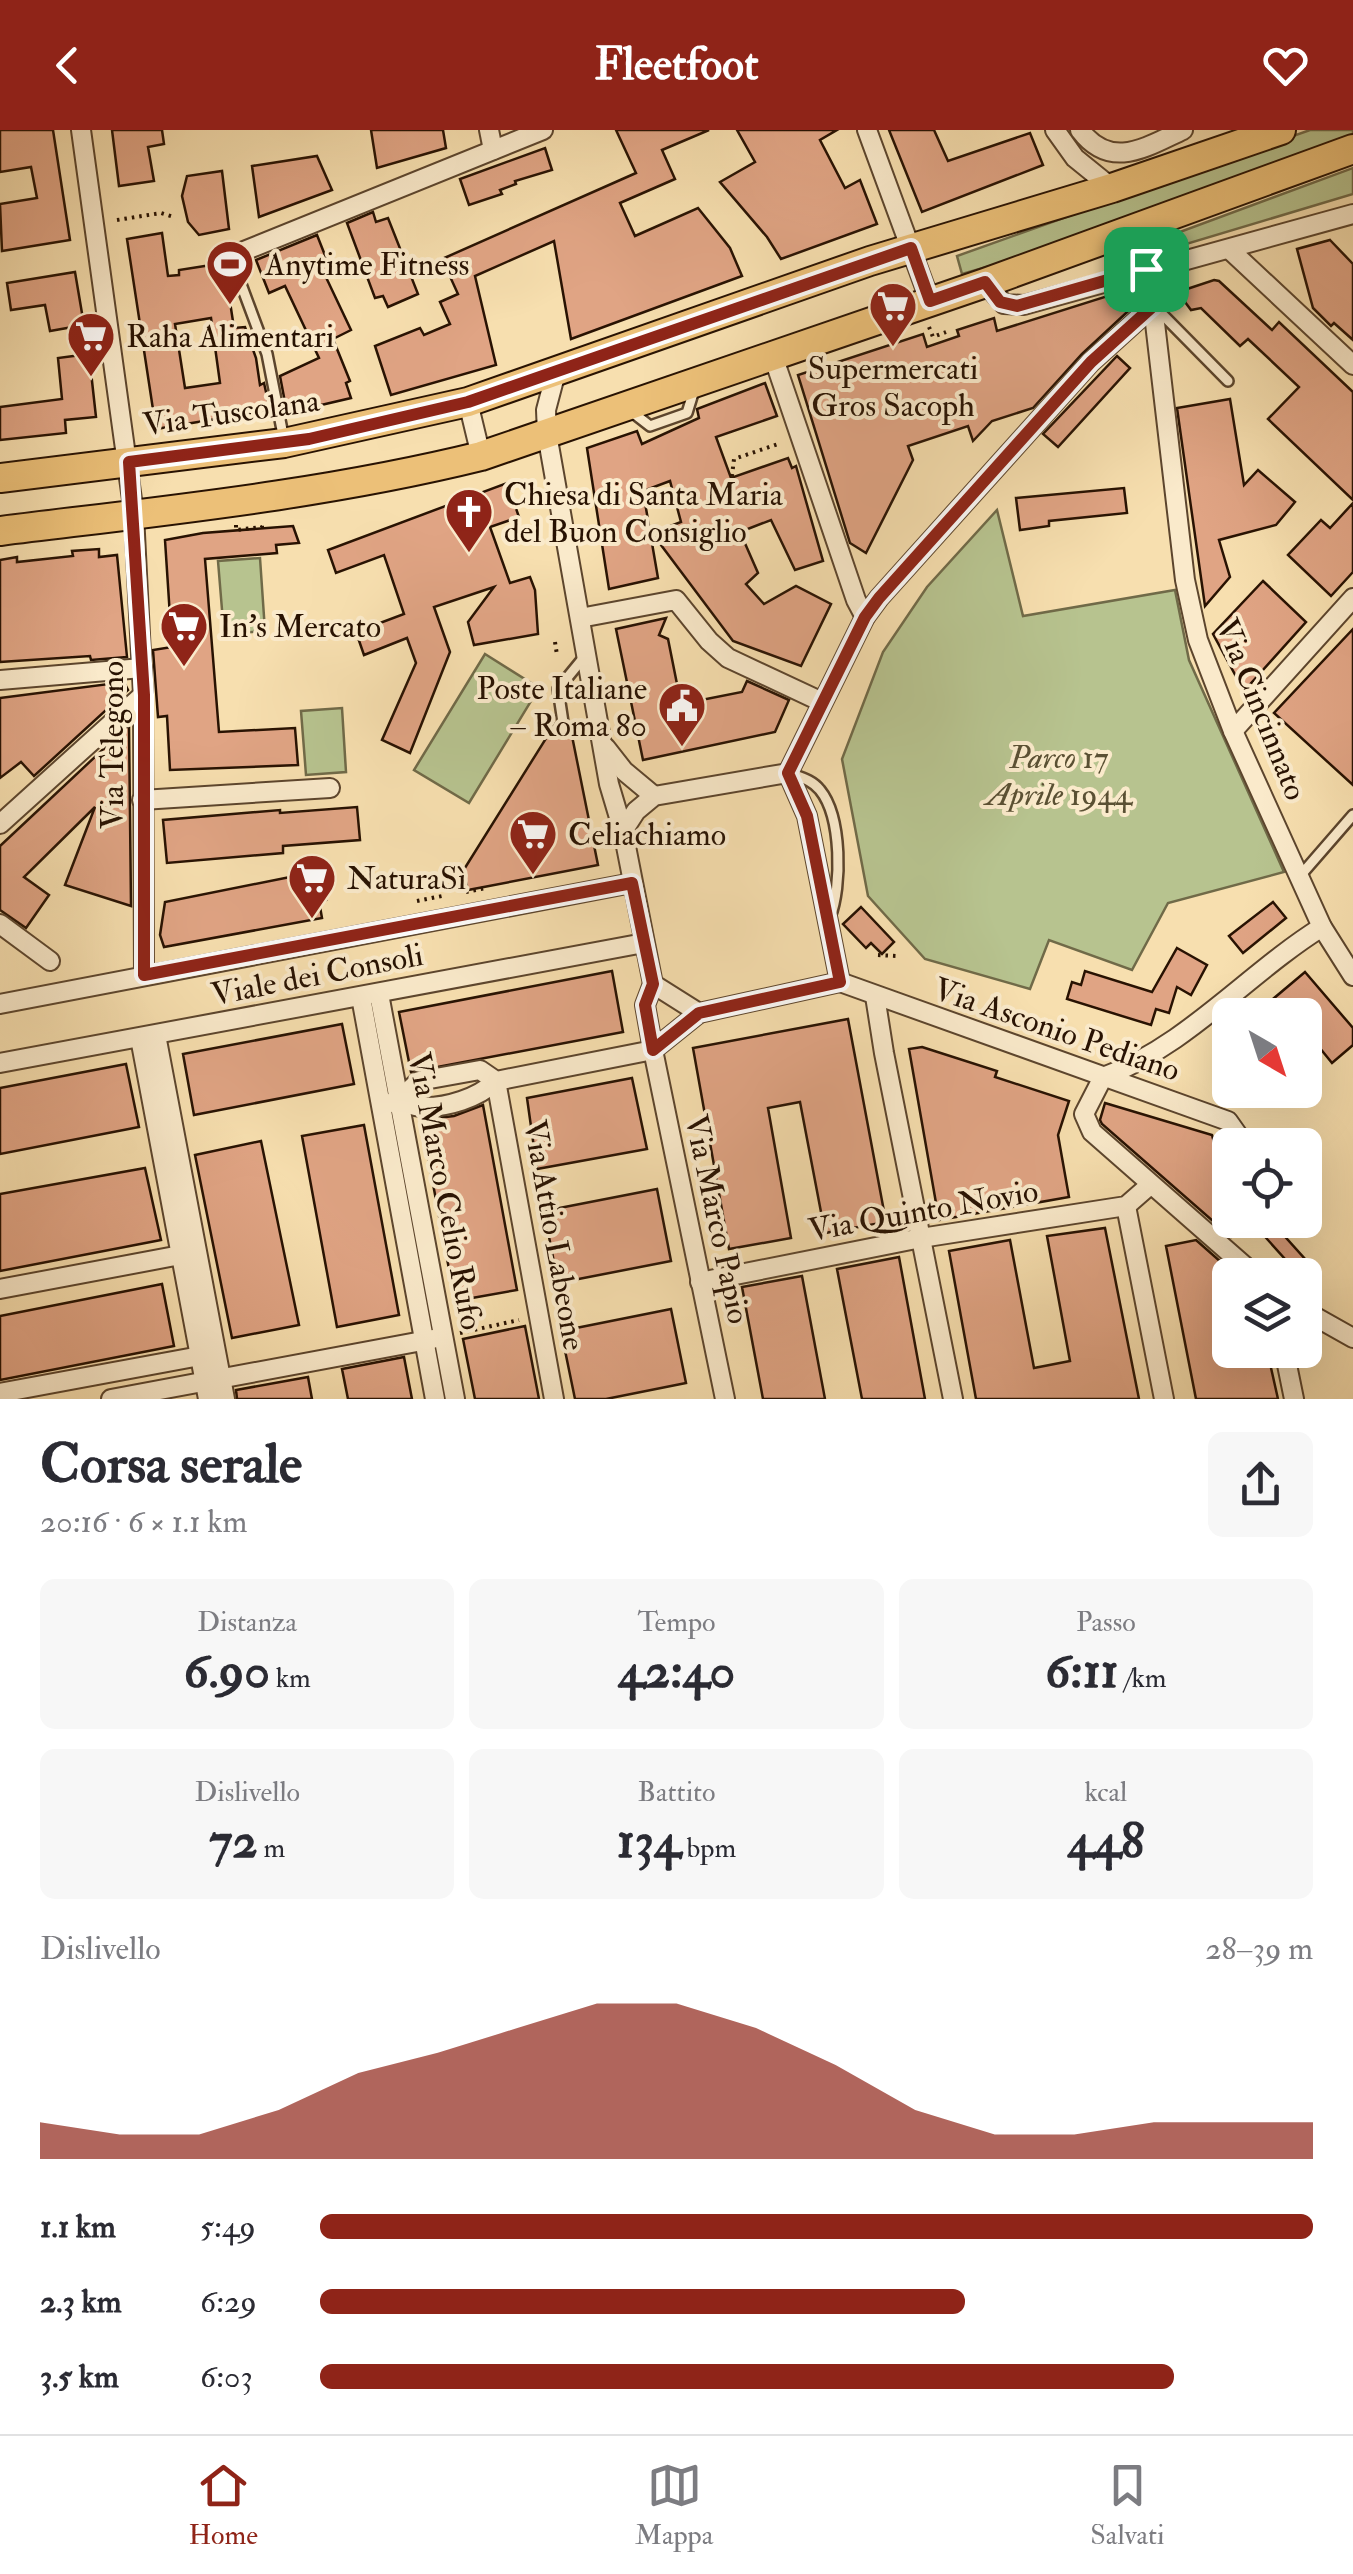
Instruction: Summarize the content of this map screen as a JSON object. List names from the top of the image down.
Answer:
{
  "streets": {
    "main road": ["Via Tuscolana"],
    "street": [
      "Via Cincinnato",
      "Via Telegono",
      "Viale dei Consoli",
      "Via Asconio Pediano",
      "Via Marco Celio Rufo",
      "Via Quinto Novio",
      "Via Marco Papio",
      "Via Attio Labeone"
    ]
  },
  "crossings": [
    ["Via Tuscolana", "Via Telegono"],
    ["Via Telegono", "Viale dei Consoli"],
    ["Viale dei Consoli", "Via Marco Celio Rufo"],
    ["Viale dei Consoli", "Via Marco Papio"],
    ["Via Quinto Novio", "Via Marco Papio"]
  ],
  "parks": ["Parco 17 Aprile 1944"],
  "places": {
    "sports": ["Anytime Fitness"],
    "supermarket": [
      "Supermercati Gros Sacoph",
      "Raha Alimentari",
      "In's Mercato",
      "Celiachiamo",
      "NaturaSì"
    ],
    "church": ["Chiesa di Santa Maria del Buon Consiglio"],
    "public building": ["Poste Italiane – Roma 80"]
  },
  "north": "bottom right",
  "page": {
    "header": "Fleetfoot",
    "heading": ["Corsa serale", "20:16 · 6 × 1.1 km"],
    "stats": [
      ["Distanza", "6.90 km"],
      ["Tempo", "42:40"],
      ["Passo", "6:11 /km"],
      ["Dislivello", "72 m"],
      ["Battito", "134 bpm"],
      ["kcal", "448"]
    ],
    "chart": ["Dislivello", "28–39 m"],
    "list": [
      {
        "name": "1.1 km",
        "note": "5:49"
      },
      {
        "name": "2.3 km",
        "note": "6:29"
      },
      {
        "name": "3.5 km",
        "note": "6:03"
      }
    ],
    "tabs": ["Home", "Mappa", "Salvati"]
  }
}
